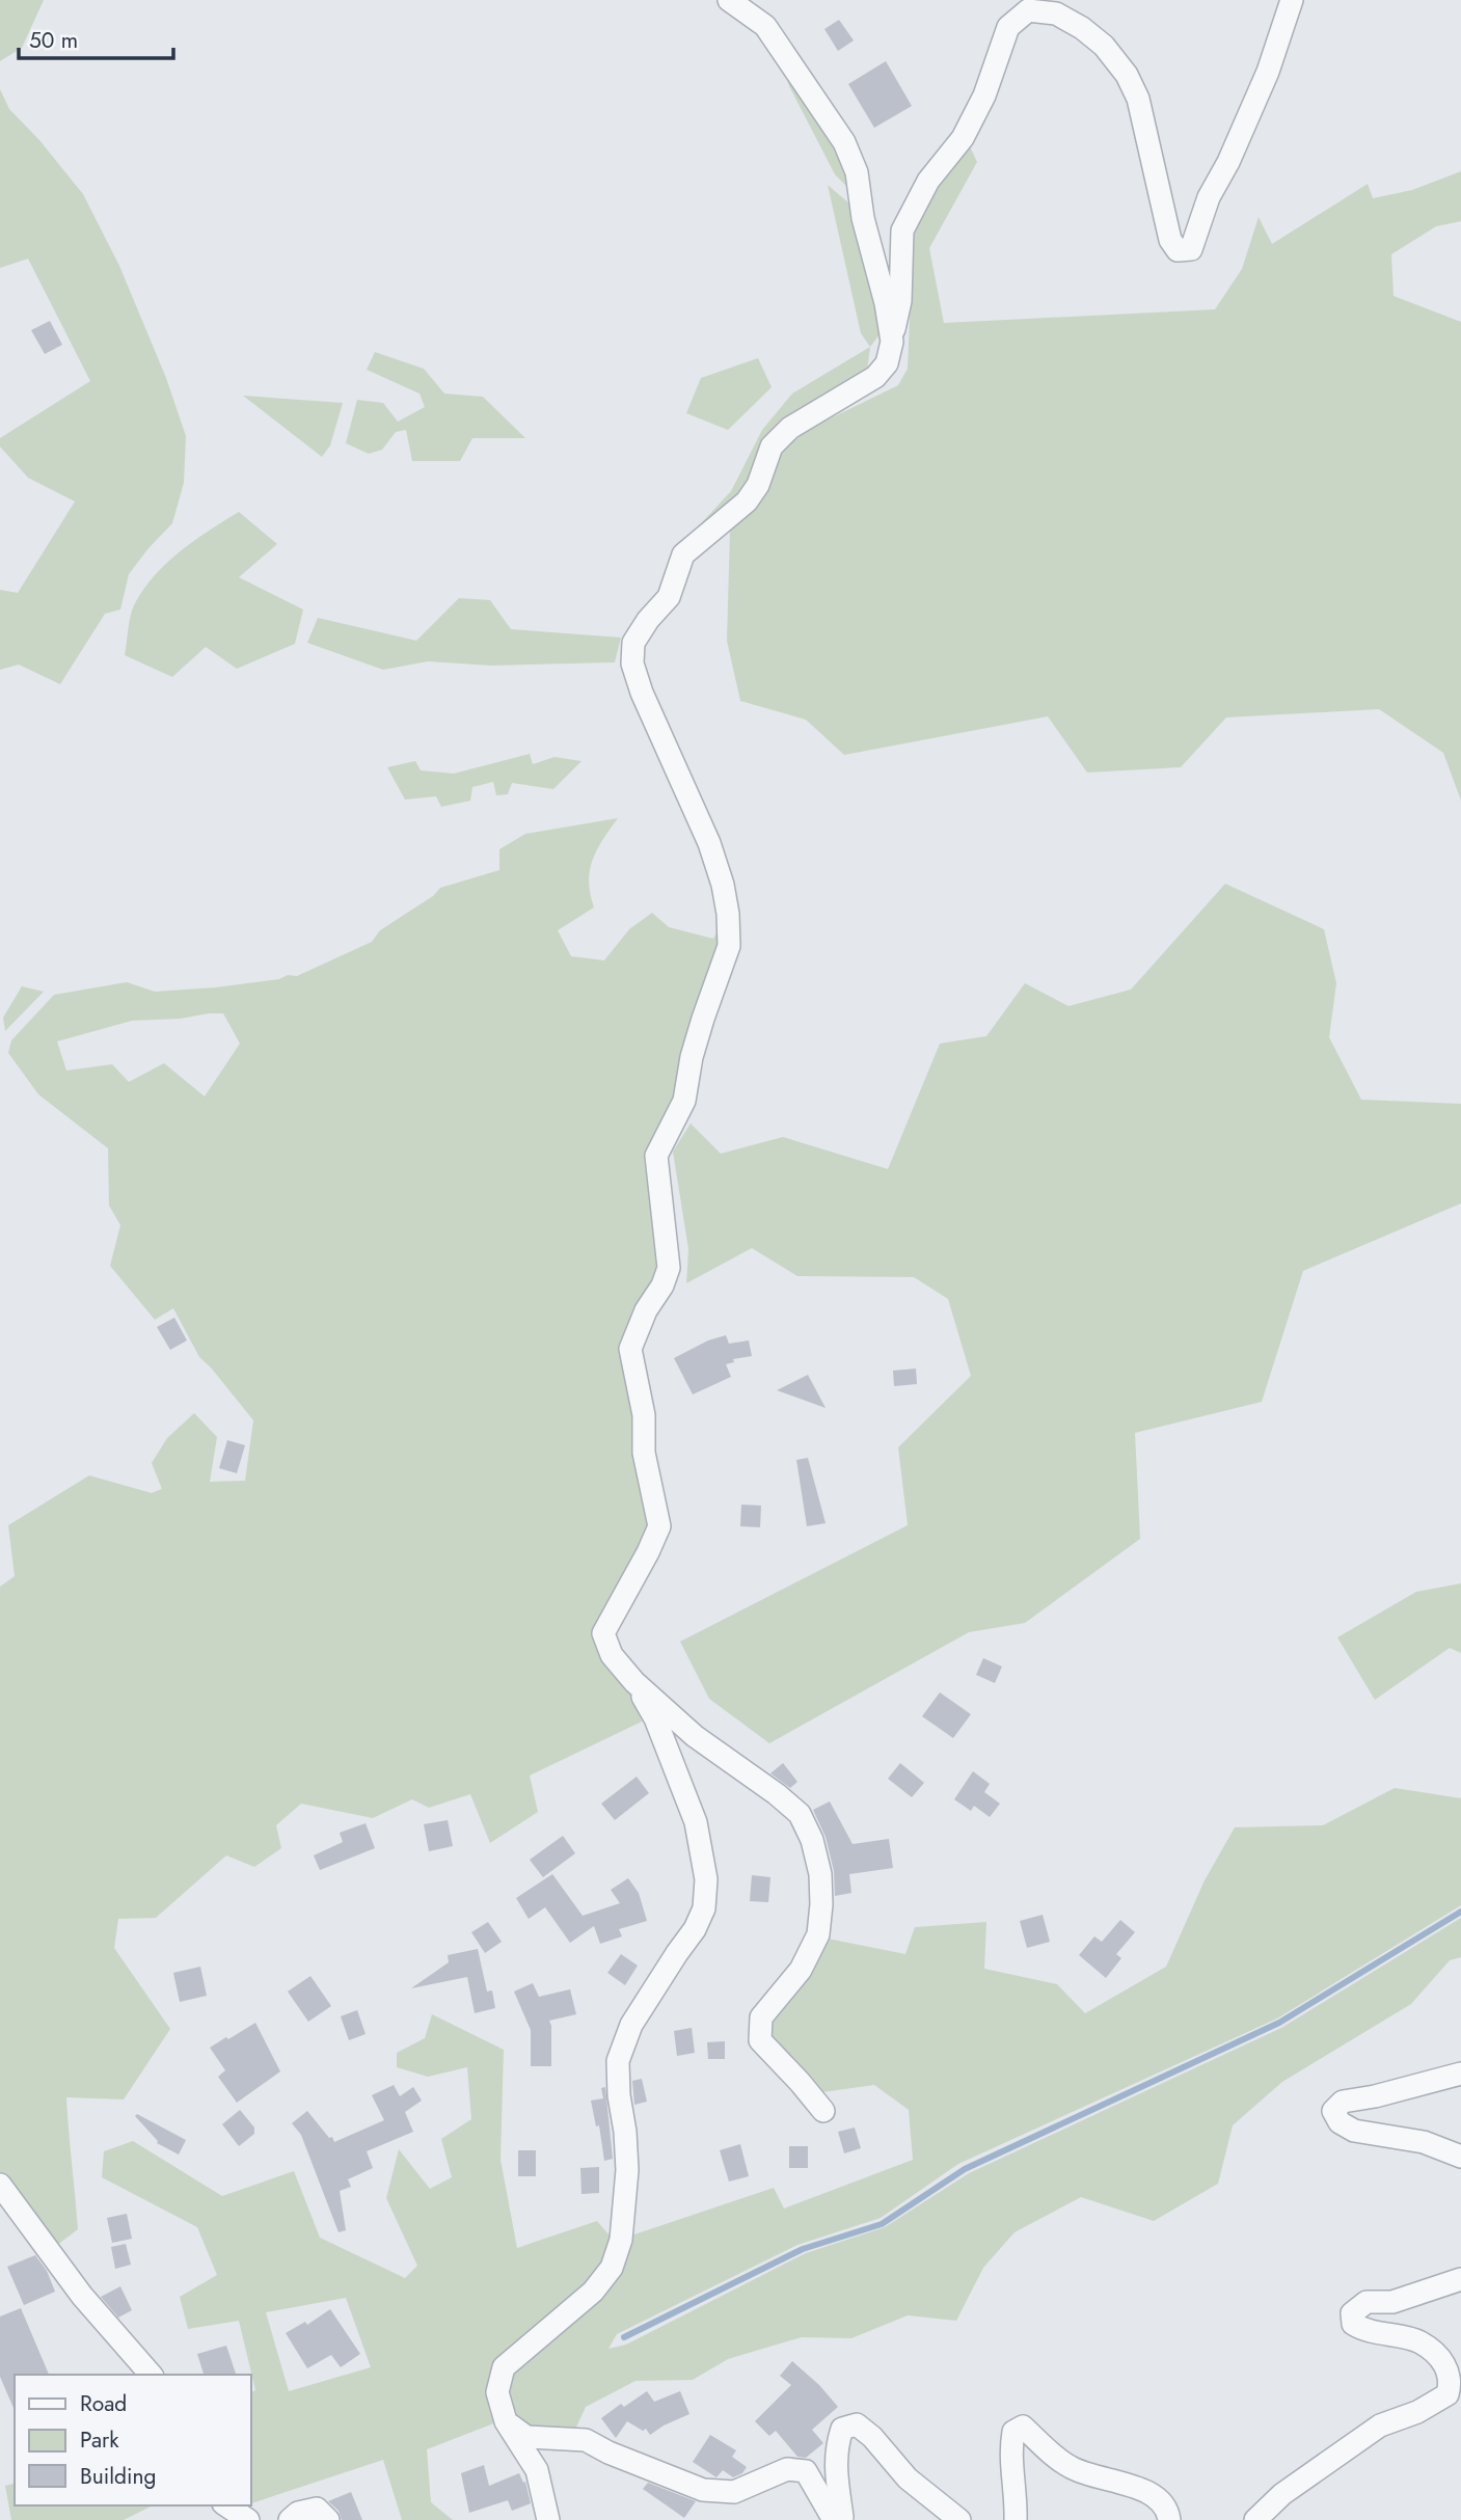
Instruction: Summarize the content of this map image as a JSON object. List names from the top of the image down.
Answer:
{
  "legend": ["Road", "Park", "Building"],
  "scale_bar": "50 m"
}
